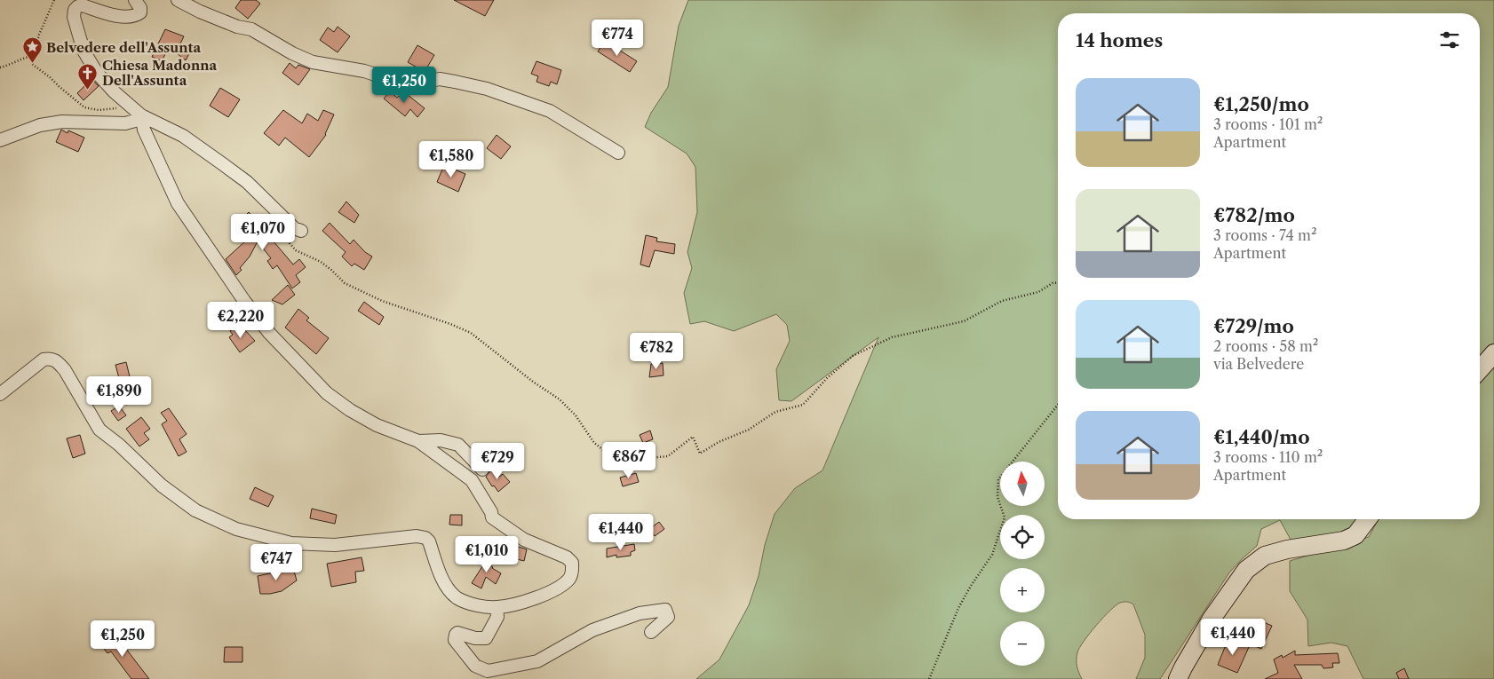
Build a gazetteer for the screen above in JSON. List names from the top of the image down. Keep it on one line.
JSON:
{"places":{"place":["Belvedere dell'Assunta"],"church":["Chiesa Madonna Dell'Assunta"]},"north":"top","page":{"heading":"14 homes","price":["€774","€1,250","€1,580","€1,070","€2,220","€782","€1,890","€867","€729","€1,440","€1,010","€747","€1,440","€1,250"],"list":[{"name":"€1,250/mo","note":"3 rooms · 101 m² · Apartment"},{"name":"€782/mo","note":"3 rooms · 74 m² · Apartment"},{"name":"€729/mo","note":"2 rooms · 58 m² · via Belvedere"},{"name":"€1,440/mo","note":"3 rooms · 110 m² · Apartment"}],"map_buttons":["+","−"]}}
